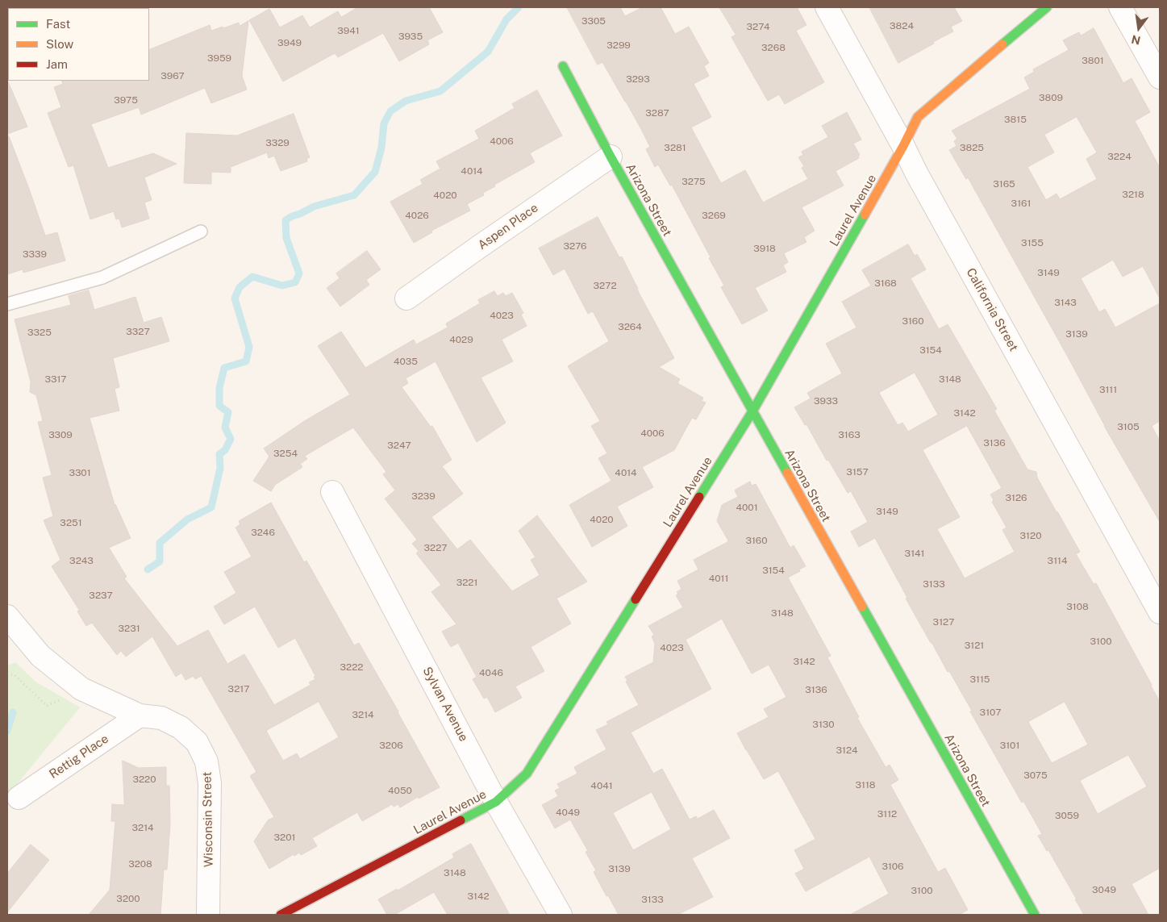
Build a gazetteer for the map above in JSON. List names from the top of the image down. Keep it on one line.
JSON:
{"streets":{"street":["Arizona Street","Laurel Avenue","Aspen Place","California Street","Sylvan Avenue","Rettig Place","Wisconsin Street"]},"crossings":[["Arizona Street","Laurel Avenue"],["Arizona Street","Aspen Place"],["Laurel Avenue","California Street"],["Laurel Avenue","Sylvan Avenue"],["Rettig Place","Wisconsin Street"]],"house_numbers":["3305","3824","3274","3941","3935","3949","3299","3268","3959","3801","3967","3293","3809","3975","3287","3815","4006","3329","3281","3825","3224","4014","3275","3165","3218","4020","3161","4026","3269","3155","3276","3918","3339","3149","3168","3272","3143","4023","3160","3264","3327","3325","3139","4029","3154","4035","3317","3148","3111","3933","3142","3105","4006","3309","3163","3136","3247","3254","3157","3301","4014","3239","3126","4001","3149","4020","3251","3246","3120","3160","3227","3141","3243","3114","3154","4011","3221","3133","3237","3108","3148","3127","3231","3100","3121","4023","3142","3222","4046","3115","3217","3136","3107","3214","3130","3206","3101","3124","3075","3220","3118","4041","4050","4049","3112","3059","3214","3201","3208","3106","3139","3148","3049","3100","3142","3200","3133"],"legend":["Fast","Slow","Jam"],"north":"bottom"}
